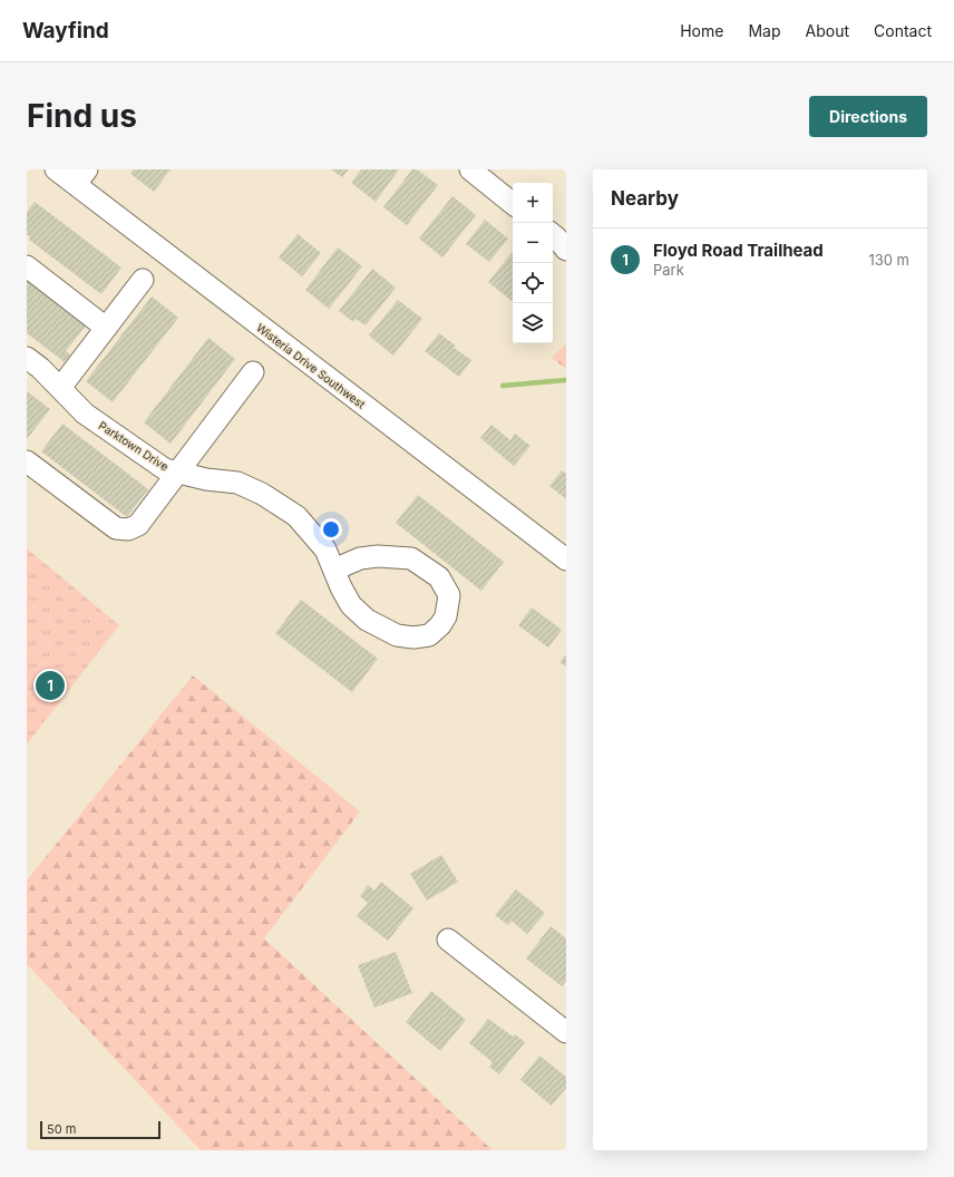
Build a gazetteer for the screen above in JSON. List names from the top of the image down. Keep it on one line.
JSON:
{"streets":{"street":["Wisteria Drive Southwest","Parktown Drive"]},"scale_bar":"50 m","page":{"header":"Wayfind","nav":["Home","Map","About","Contact"],"buttons":"Directions","title":"Find us","heading":"Nearby","map_buttons":["+","−"],"list":[{"mark":"1","name":"Floyd Road Trailhead","note":"Park","value":"130 m"}],"pins":"1","scale":"50 m"}}
